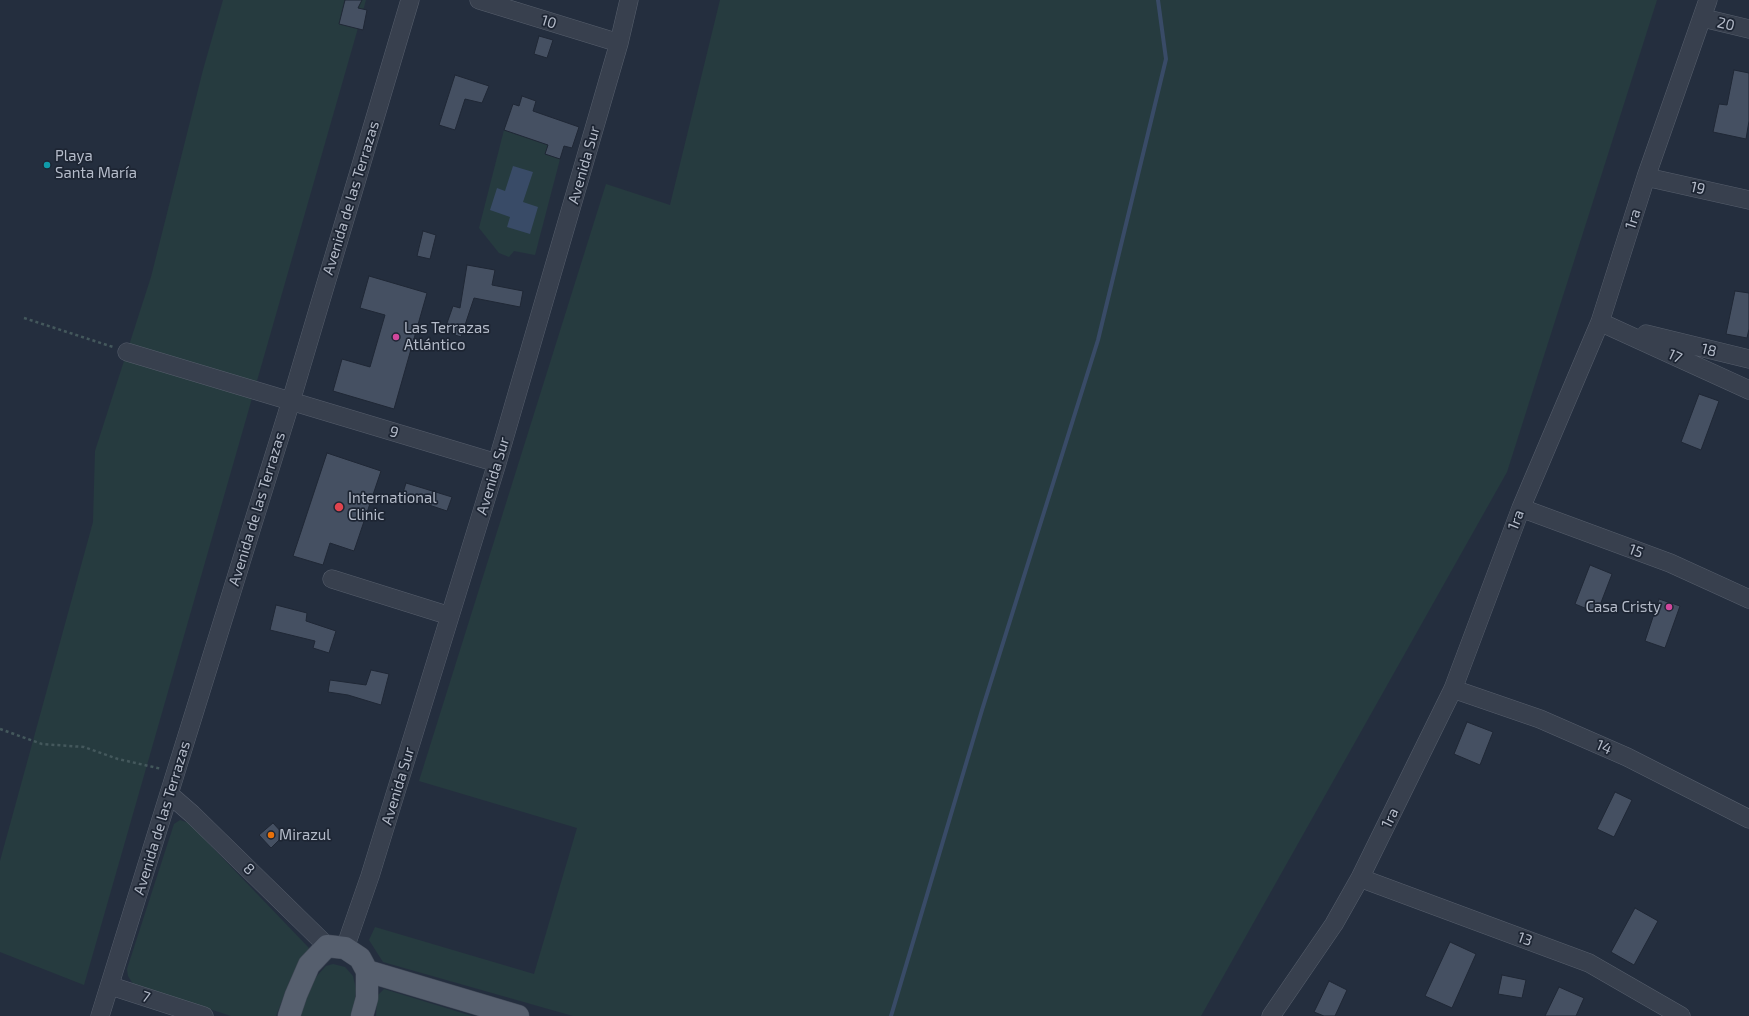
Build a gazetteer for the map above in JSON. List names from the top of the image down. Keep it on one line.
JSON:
{"streets":{"main road":["Avenida Sur"],"street":["10","20","19","Avenida de las Terrazas","1ra","18","17","9","15","14","8","13","7"]},"crossings":[["10","Avenida Sur"],["20","1ra"],["Avenida Sur","9"],["Avenida Sur","8"],["19","1ra"],["Avenida de las Terrazas","9"],["Avenida de las Terrazas","8"],["Avenida de las Terrazas","7"],["1ra","18"],["1ra","17"],["1ra","15"],["1ra","14"],["1ra","13"],["18","17"]],"places":["Playa Santa María","Las Terrazas Atlántico","International Clinic","Casa Cristy","Mirazul"]}
